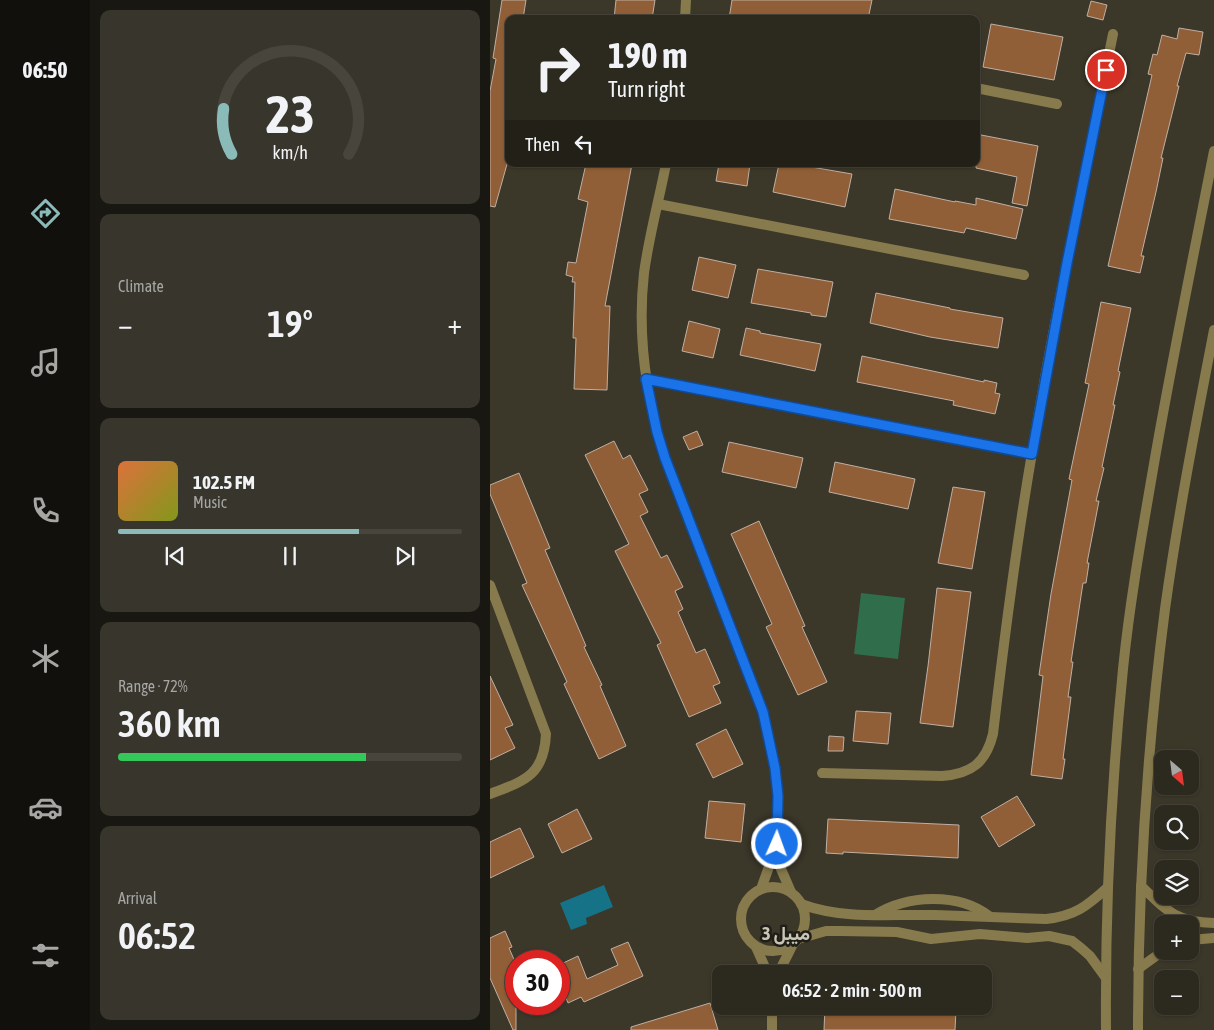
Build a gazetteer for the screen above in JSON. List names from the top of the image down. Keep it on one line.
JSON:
{"districts":["ميبل 3"],"north":"bottom right","page":{"tabs":"06:50","turn":["190 m","Turn right"],"then":"Then","tile":["Climate",["Range · 72%","360 km"],["Arrival","06:52"]],"heat":["−","19°","+"],"song":["102.5 FM","Music"],"map_buttons":["+","−"],"limit":"30","trip":"06:52 · 2 min · 500 m","gauge":["23","km/h"]}}
